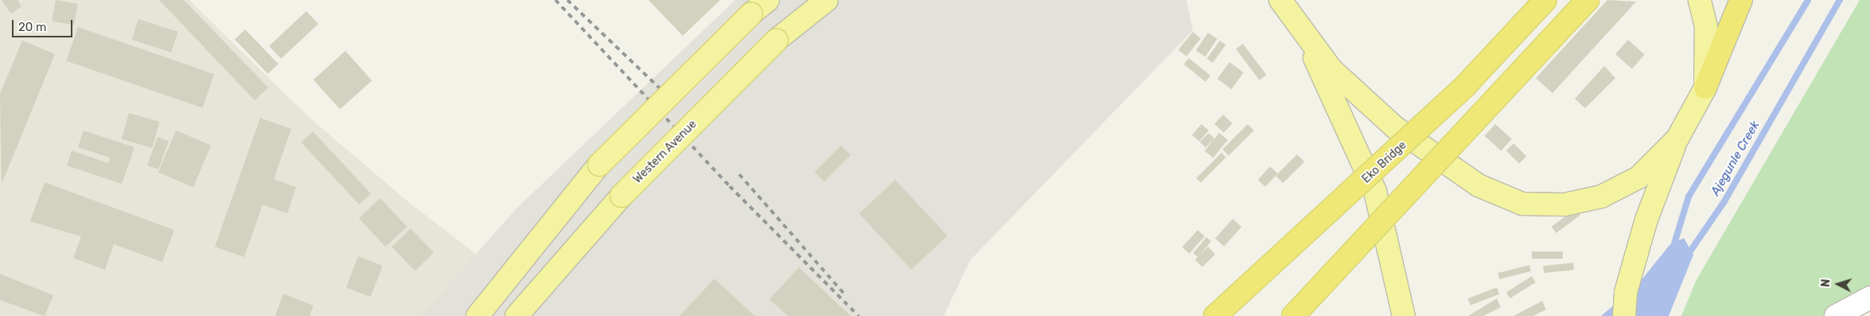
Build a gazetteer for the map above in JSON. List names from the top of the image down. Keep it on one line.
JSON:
{"streets":{"highway":["Eko Bridge"],"main road":["Western Avenue"]},"water":["Ajegunle Creek"],"scale_bar":"20 m","north":"left"}
